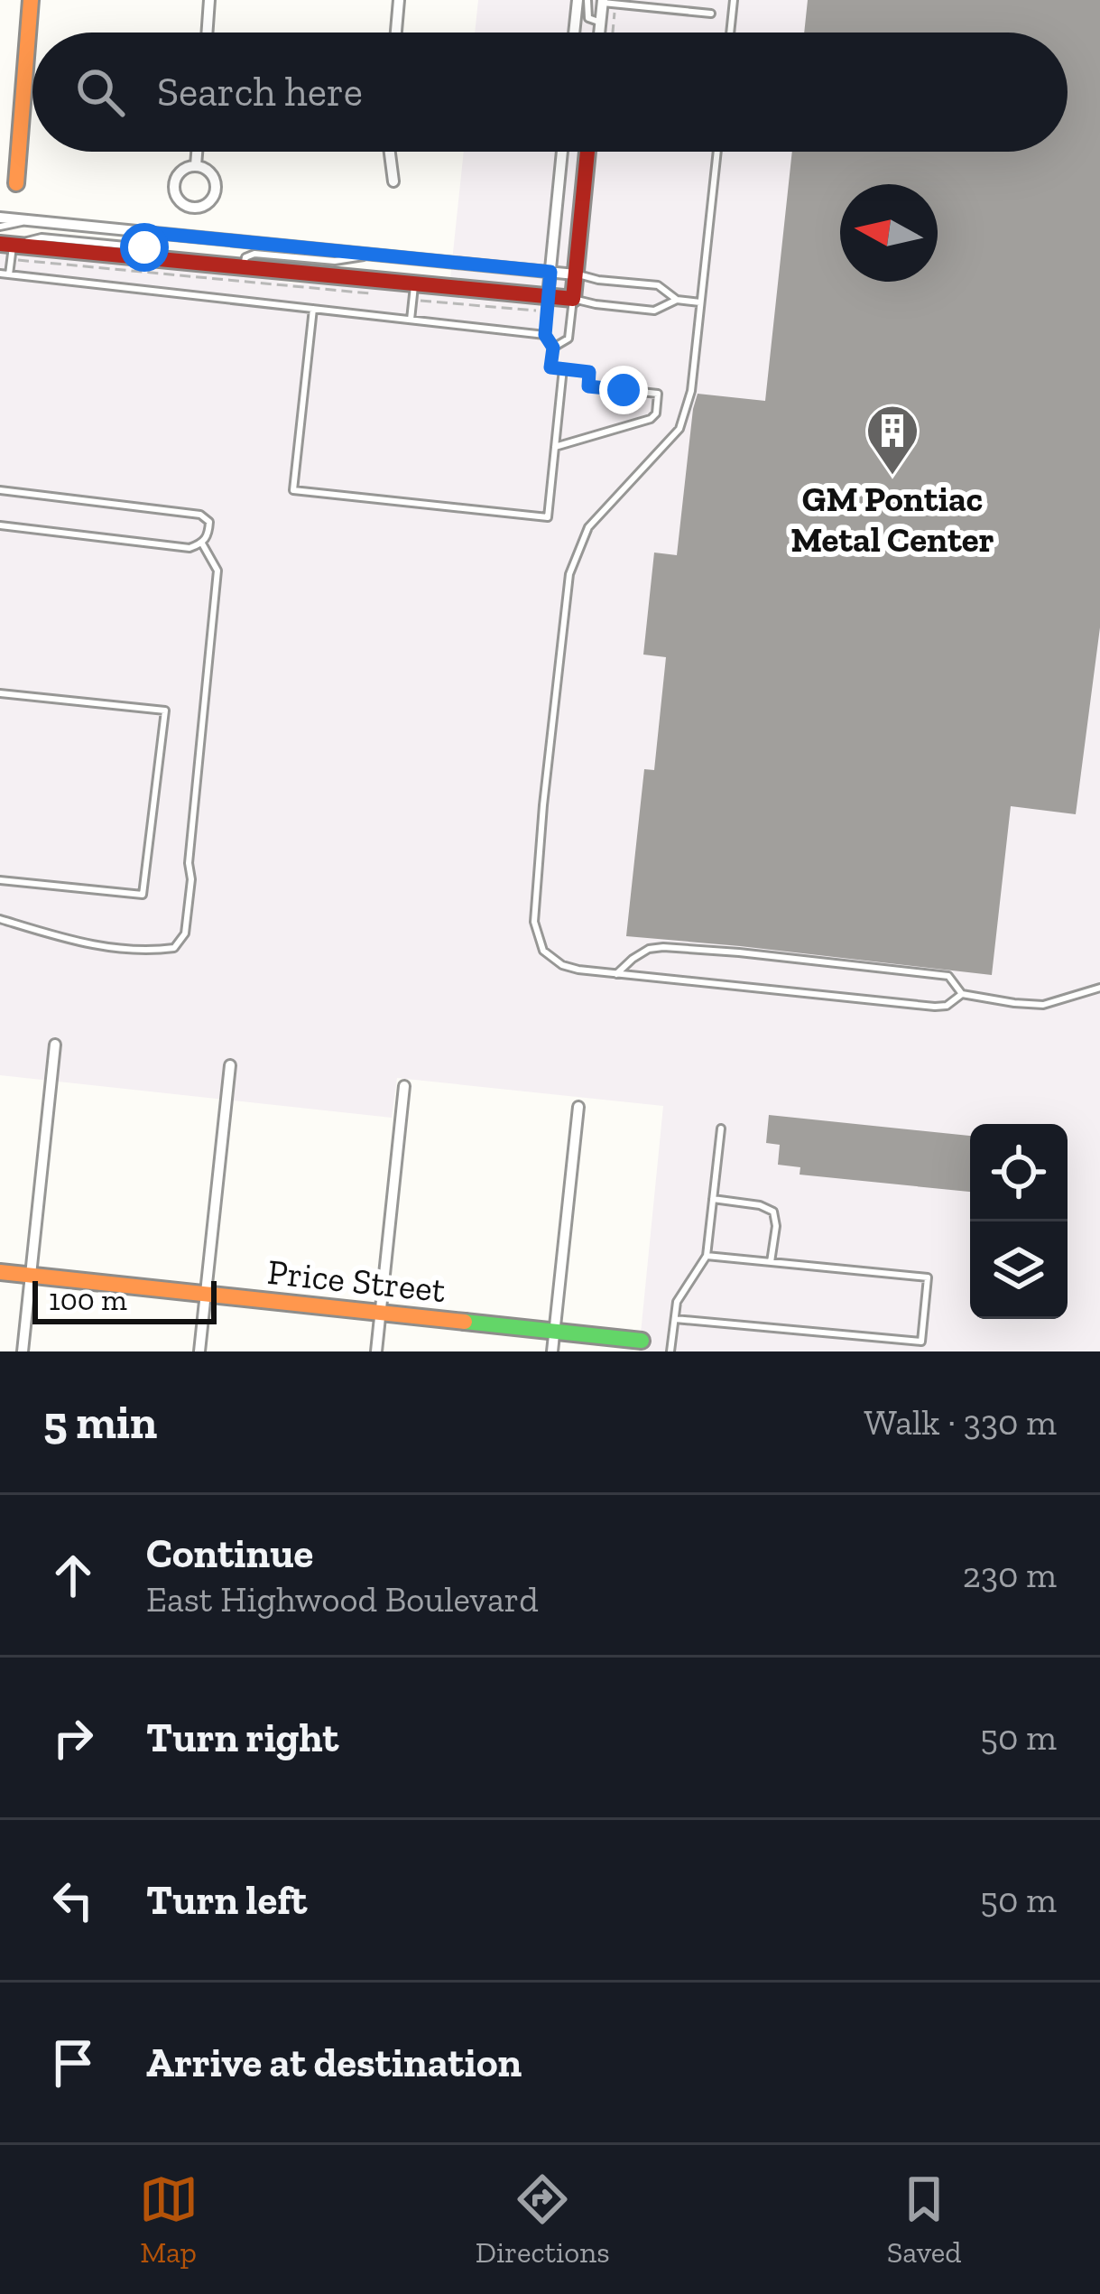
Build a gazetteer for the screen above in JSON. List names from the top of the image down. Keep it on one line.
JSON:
{"streets":{"street":["Price Street"]},"places":{"building":["GM Pontiac Metal Center"]},"scale_bar":"100 m","north":"left","page":{"search":"Search here","scale":"100 m","heading":["5 min","Walk · 330 m"],"list":[["Continue","East Highwood Boulevard","230 m"],["Turn right","50 m"],["Turn left","50 m"],"Arrive at destination"],"nav":["Map","Directions","Saved"]}}
